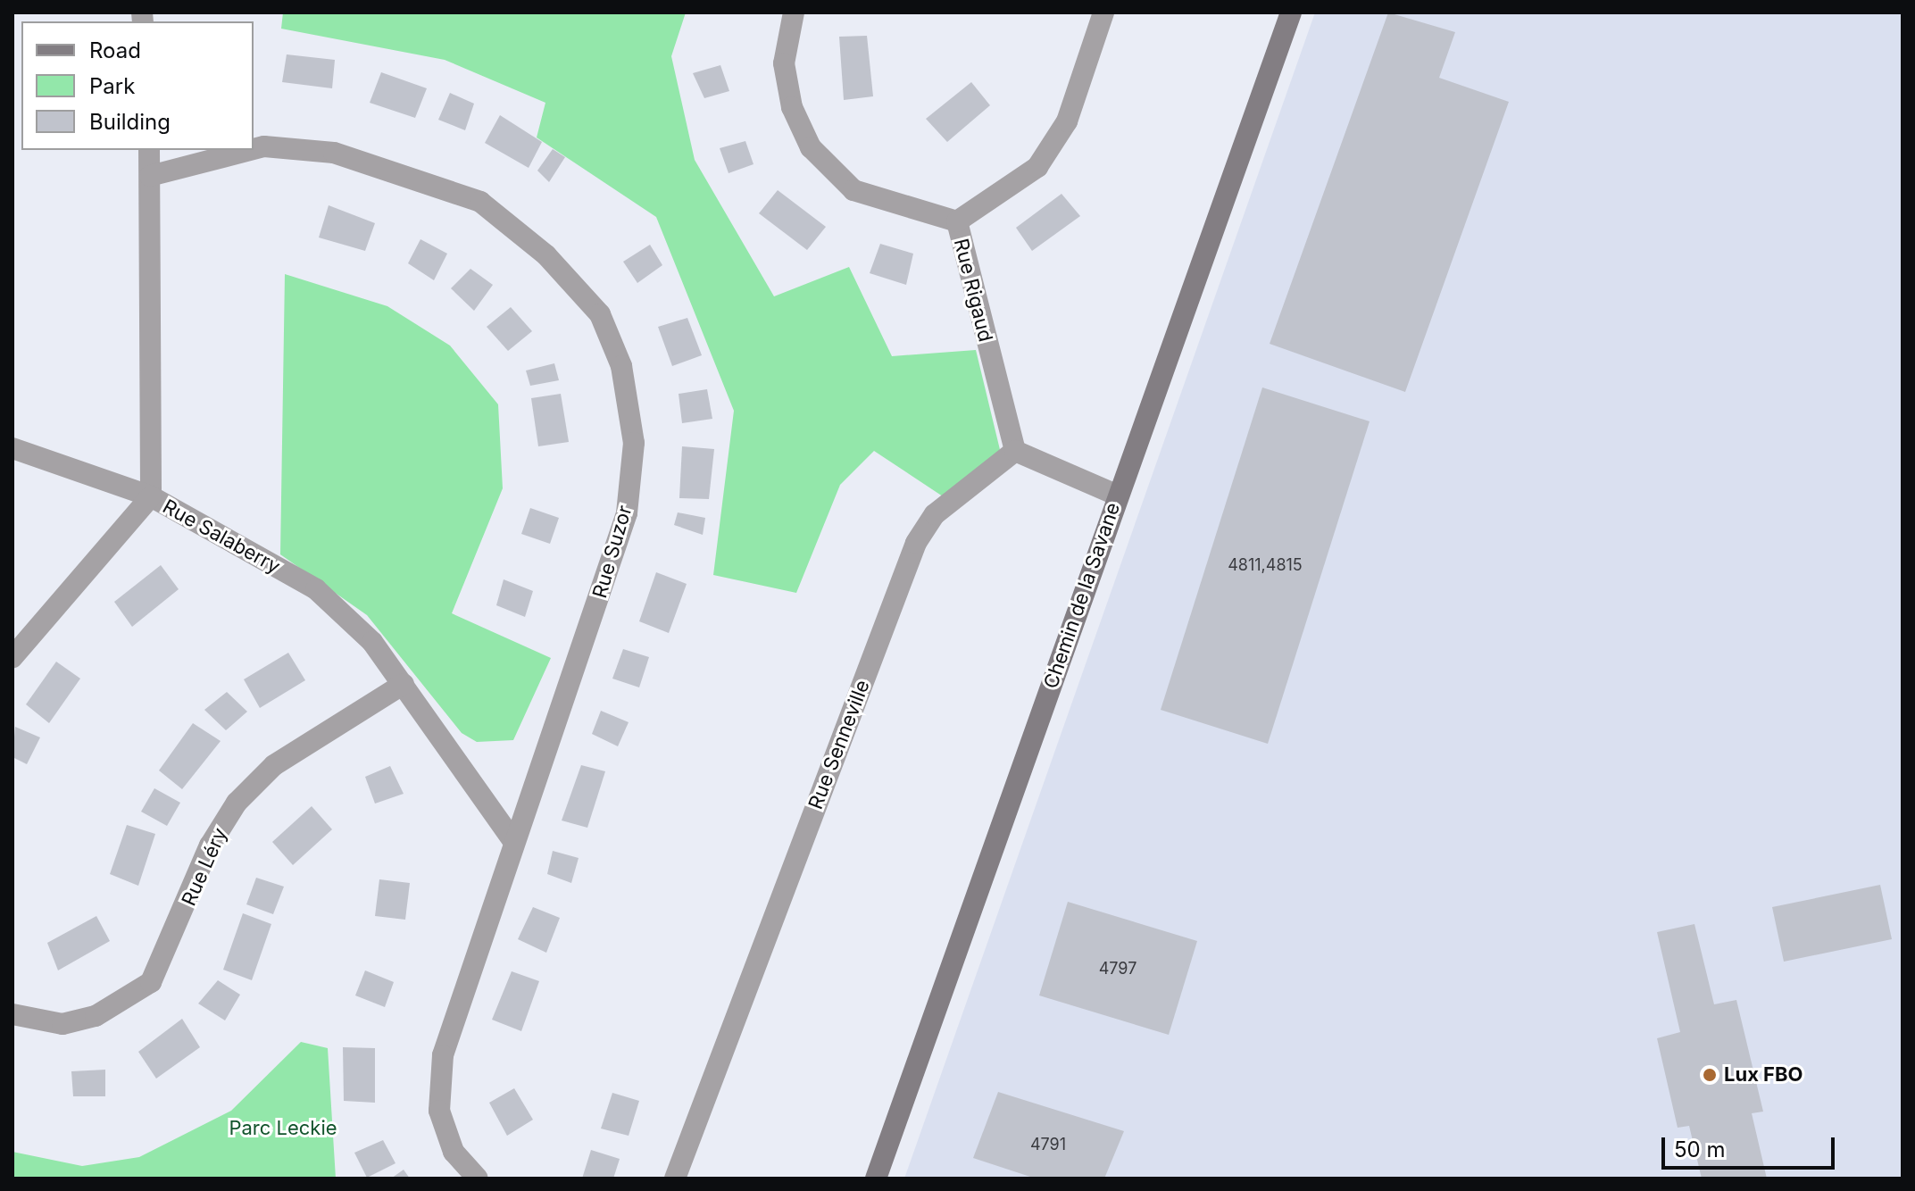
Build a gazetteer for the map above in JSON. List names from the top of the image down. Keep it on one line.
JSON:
{"streets":{"street":["Rue Rigaud","Rue Salaberry","Rue Suzor","Chemin de la Savane","Rue Senneville","Rue Léry"]},"crossings":[["Rue Rigaud","Rue Senneville"],["Rue Salaberry","Rue Suzor"],["Rue Salaberry","Rue Léry"]],"parks":["Parc Leckie"],"places":["Lux FBO"],"house_numbers":["4811,4815","4797","4791"],"legend":["Road","Park","Building"],"scale_bar":"50 m"}
